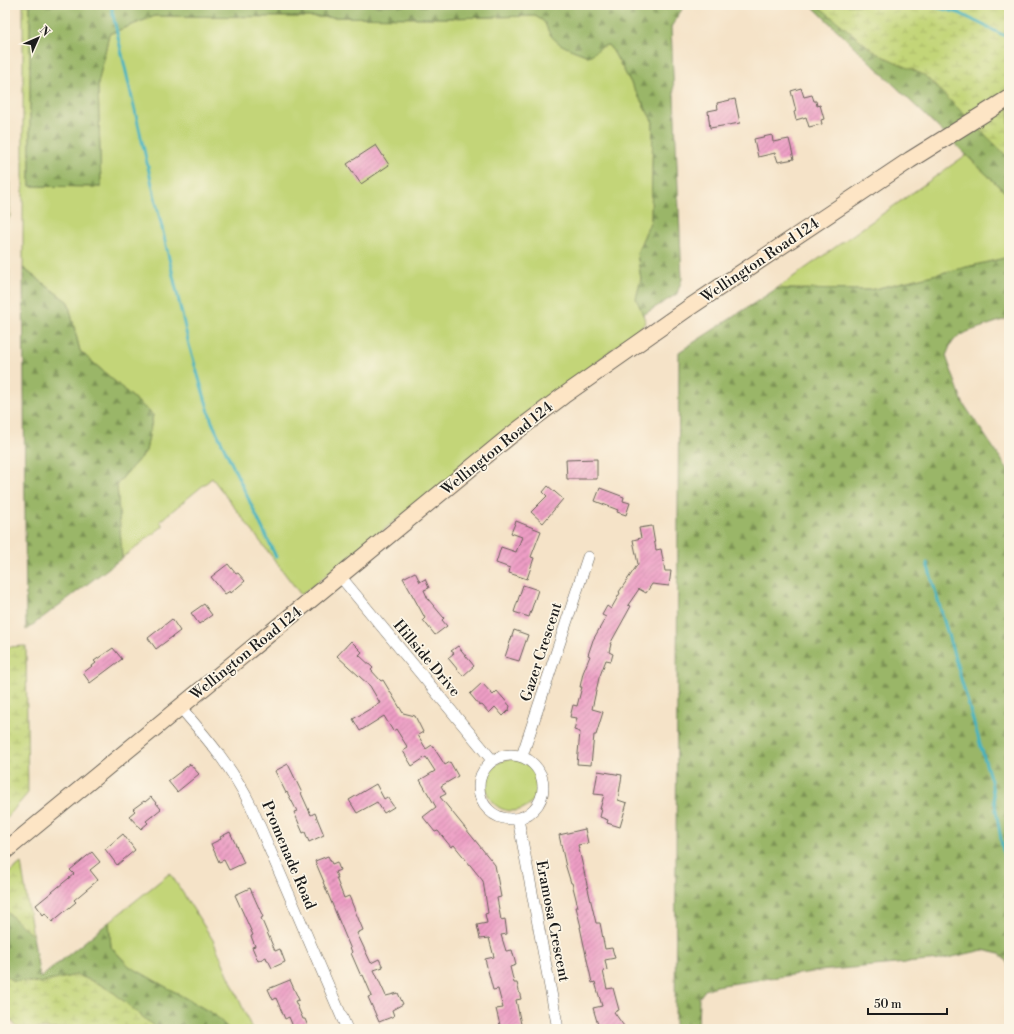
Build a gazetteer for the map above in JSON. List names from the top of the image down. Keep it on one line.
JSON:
{"streets":{"main road":["Wellington Road 124"],"street":["Gazer Crescent","Hillside Drive","Promenade Road","Eramosa Crescent"]},"crossings":[["Wellington Road 124","Hillside Drive"],["Wellington Road 124","Promenade Road"],["Gazer Crescent","Hillside Drive"],["Gazer Crescent","Eramosa Crescent"],["Hillside Drive","Eramosa Crescent"]],"scale_bar":"50 m","north":"top right"}
